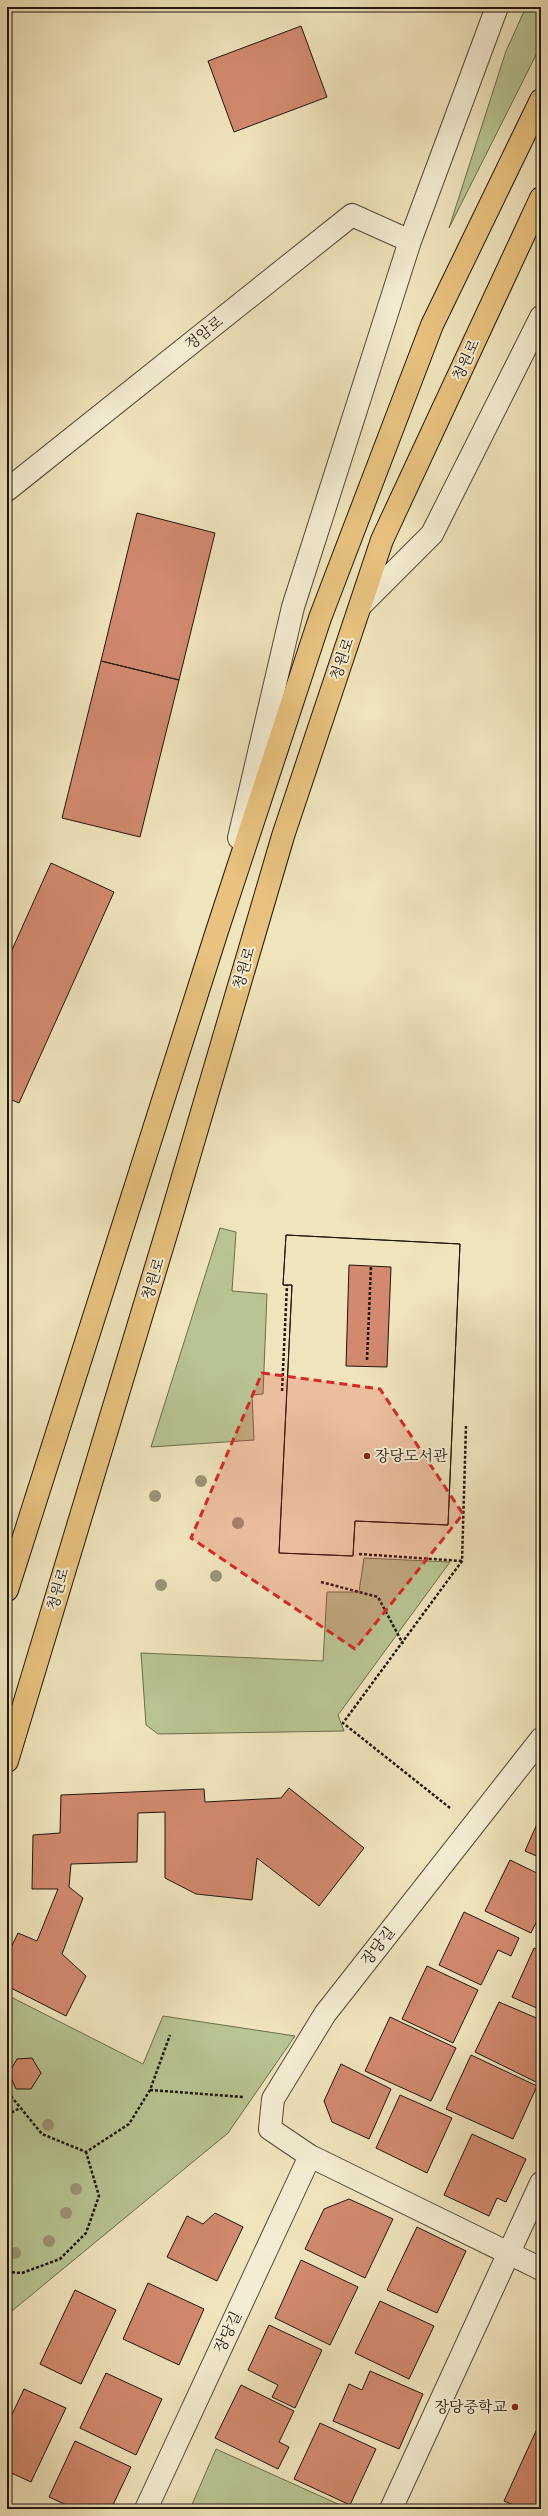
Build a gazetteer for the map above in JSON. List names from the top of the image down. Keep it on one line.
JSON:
{"streets":{"main road":["청원로"],"street":["정암로","장당길"]},"places":["장당도서관","장당중학교"]}
